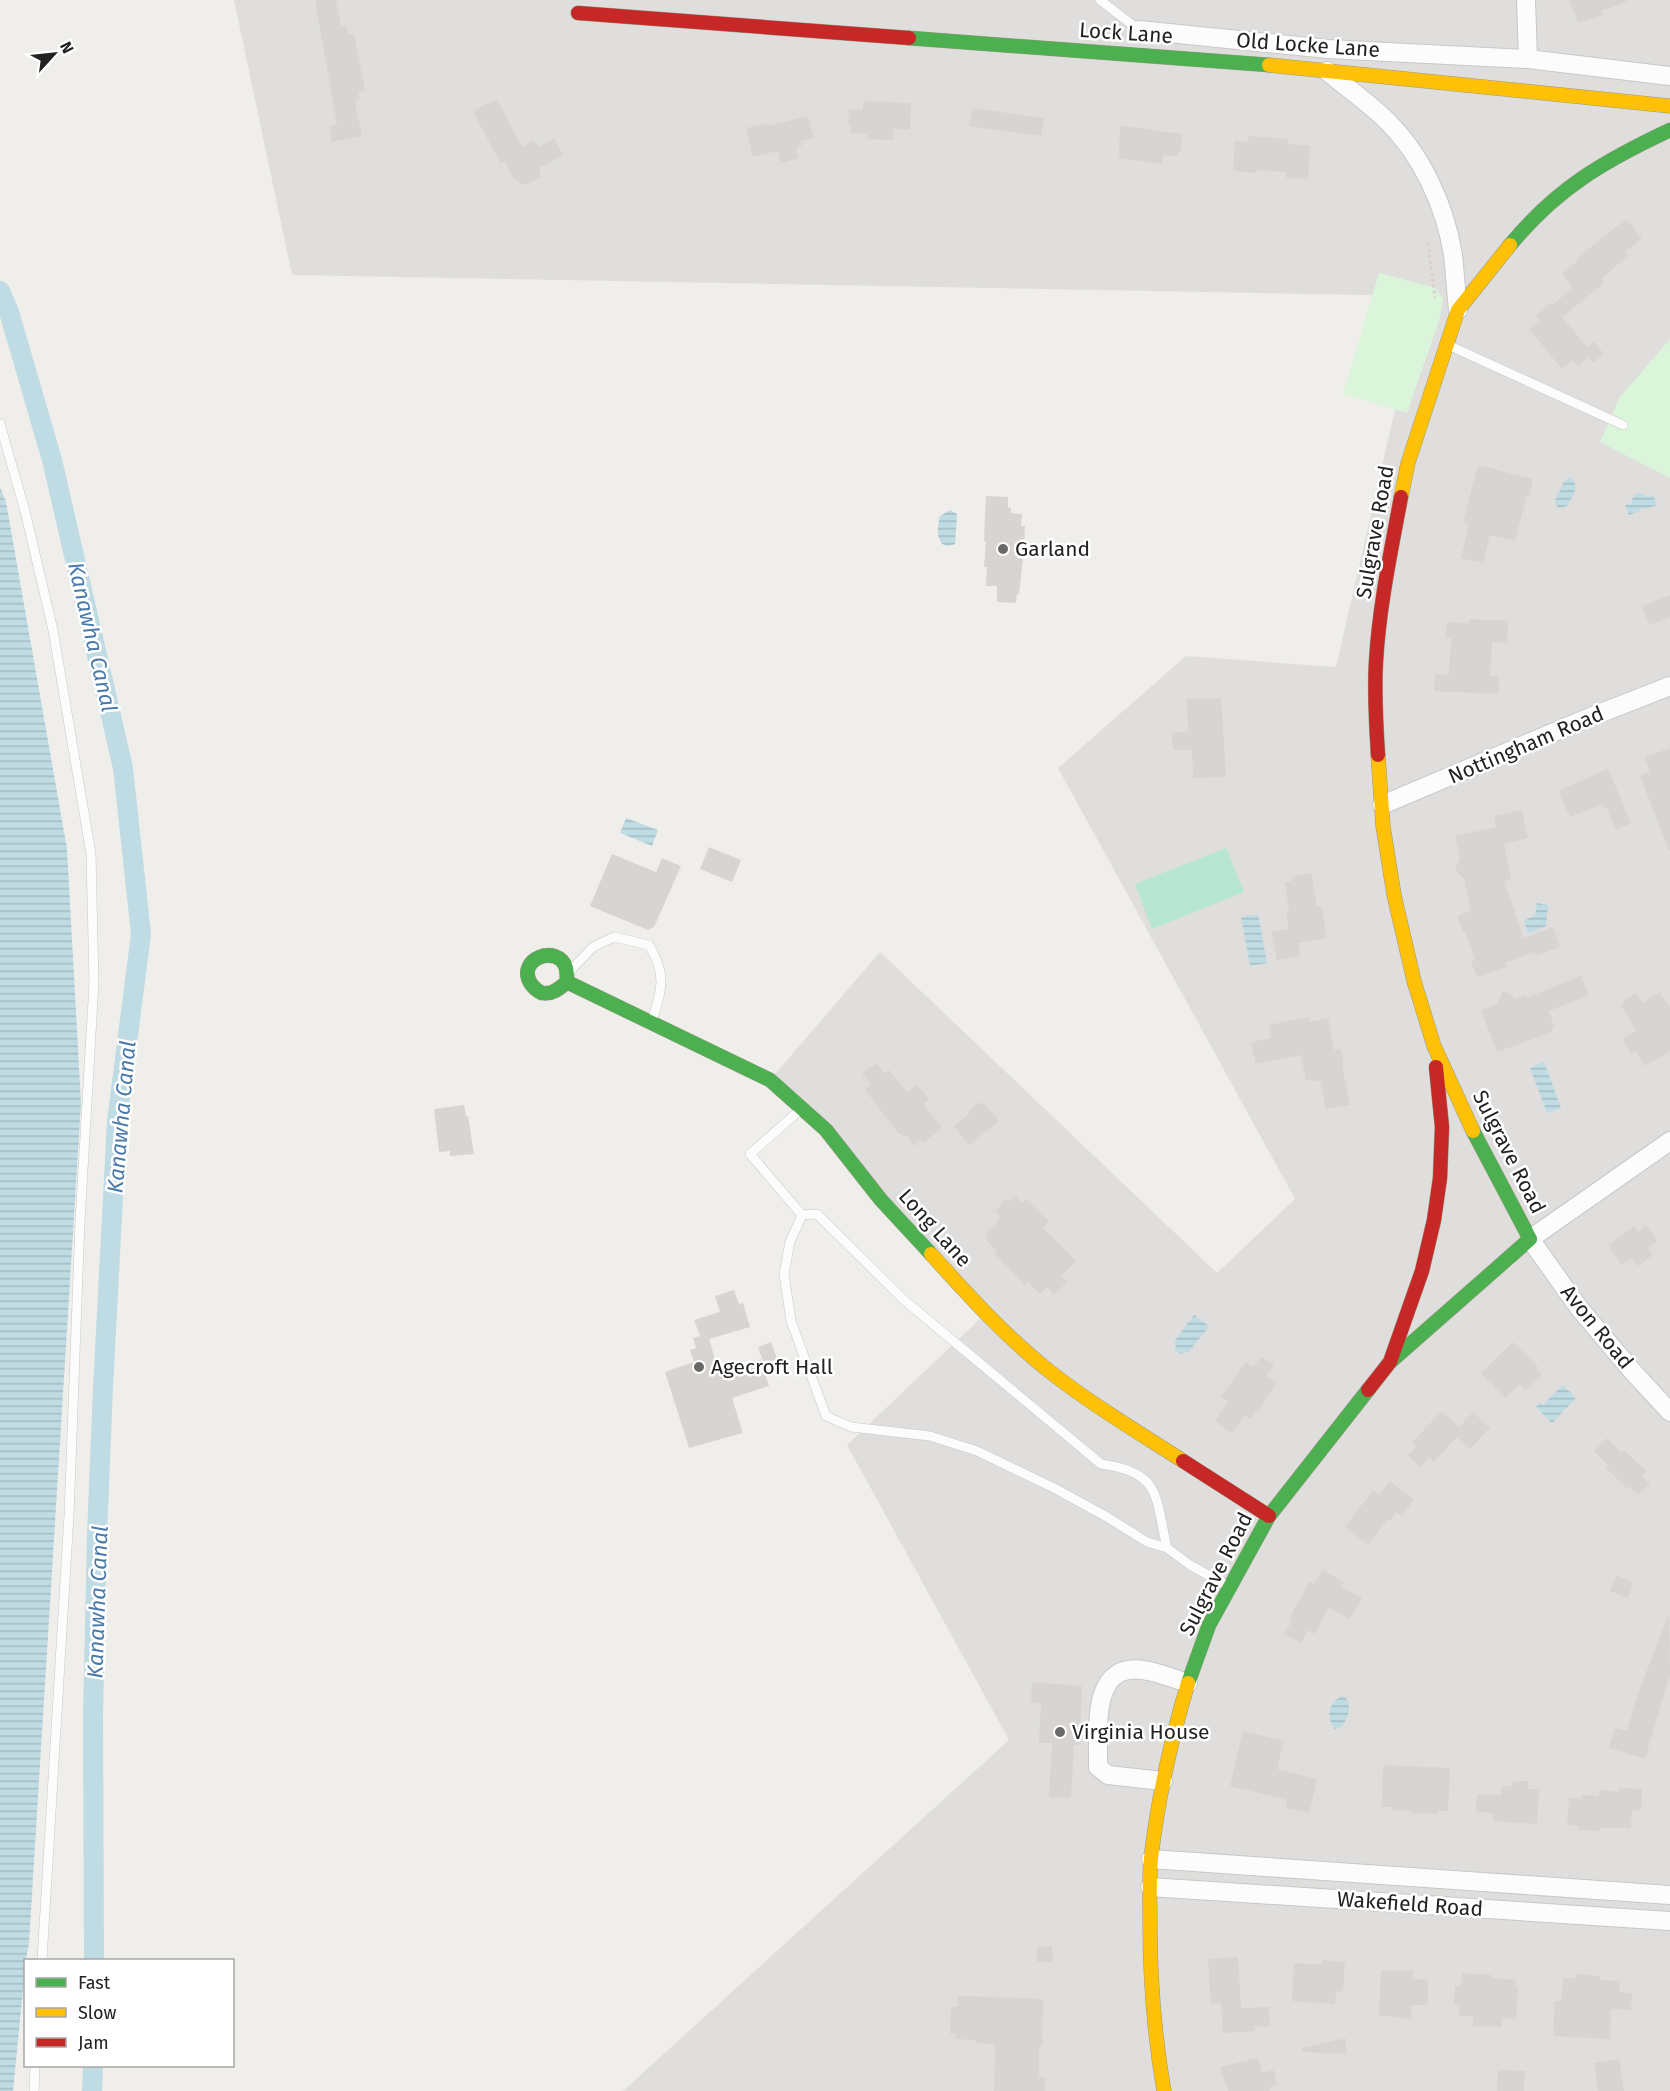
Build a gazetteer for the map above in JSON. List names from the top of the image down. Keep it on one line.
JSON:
{"streets":{"street":["Lock Lane","Old Locke Lane","Sulgrave Road","Nottingham Road","Long Lane","Avon Road","Wakefield Road"]},"crossings":[["Sulgrave Road","Nottingham Road"],["Sulgrave Road","Long Lane"],["Sulgrave Road","Avon Road"],["Sulgrave Road","Wakefield Road"]],"water":["Kanawha Canal"],"places":["Garland","Agecroft Hall","Virginia House"],"legend":["Fast","Slow","Jam"],"north":"top right"}
